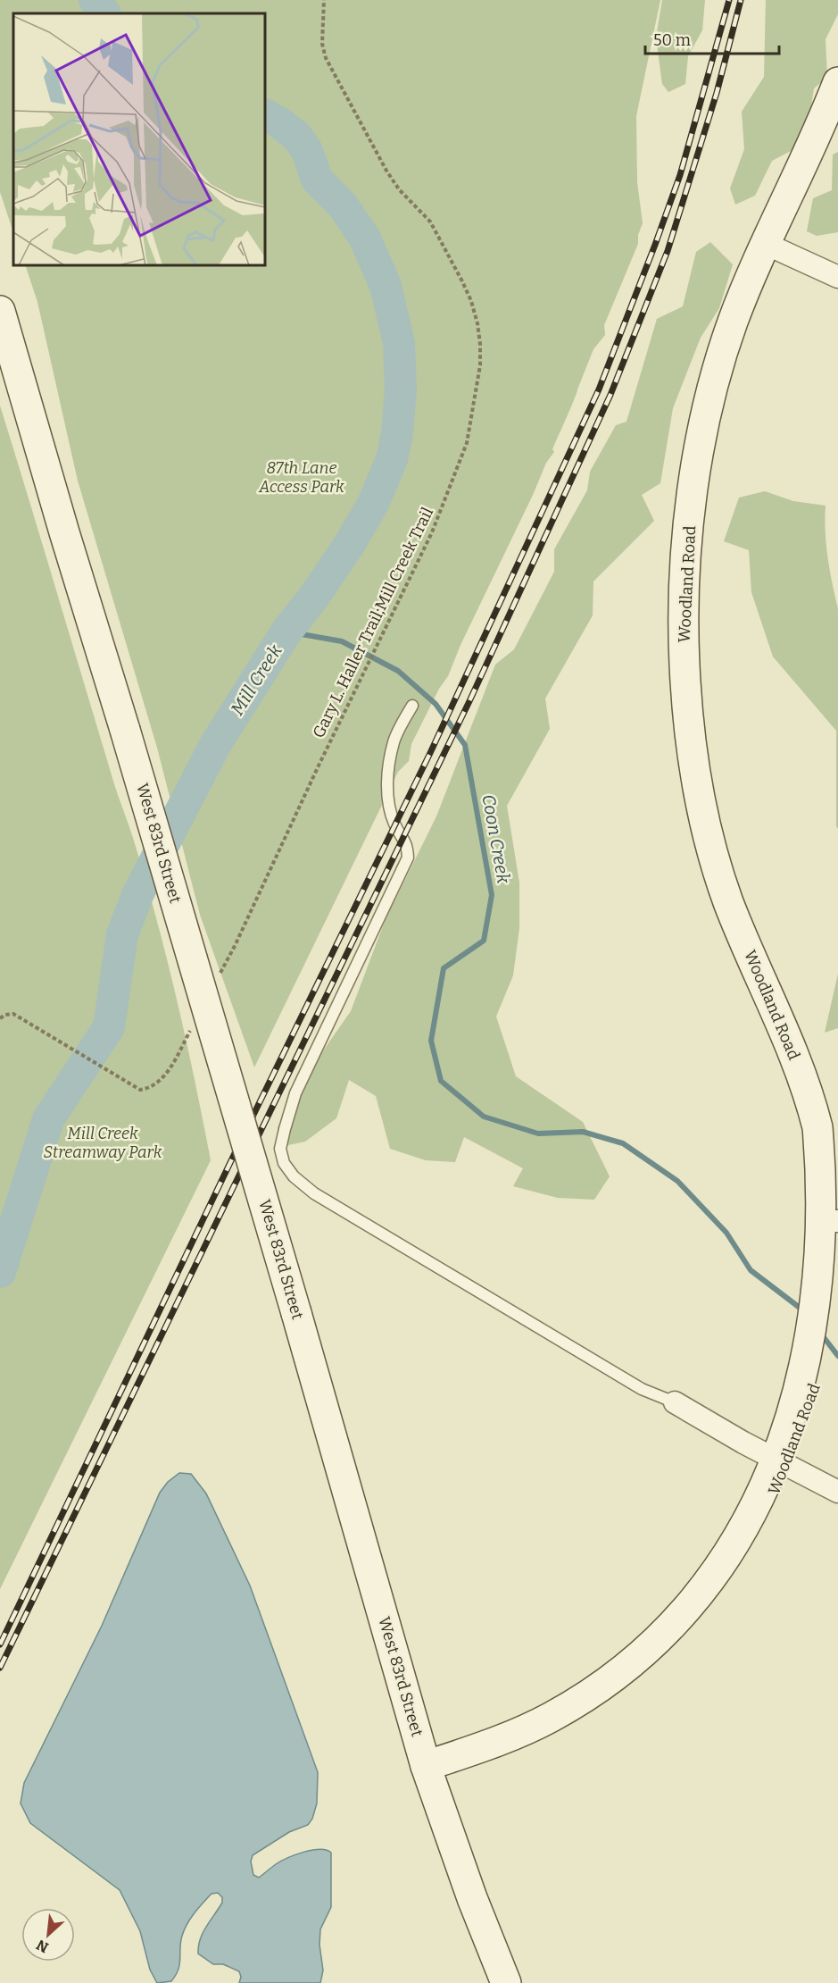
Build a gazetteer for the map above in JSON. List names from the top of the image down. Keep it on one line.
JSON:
{"streets":{"main road":["Woodland Road","West 83rd Street"],"path":["Gary L. Haller Trail;Mill Creek Trail"]},"crossings":[["Woodland Road","West 83rd Street"]],"water":["Mill Creek","Coon Creek"],"parks":["87th Lane Access Park","Mill Creek Streamway Park"],"scale_bar":"50 m","north":"bottom left"}
